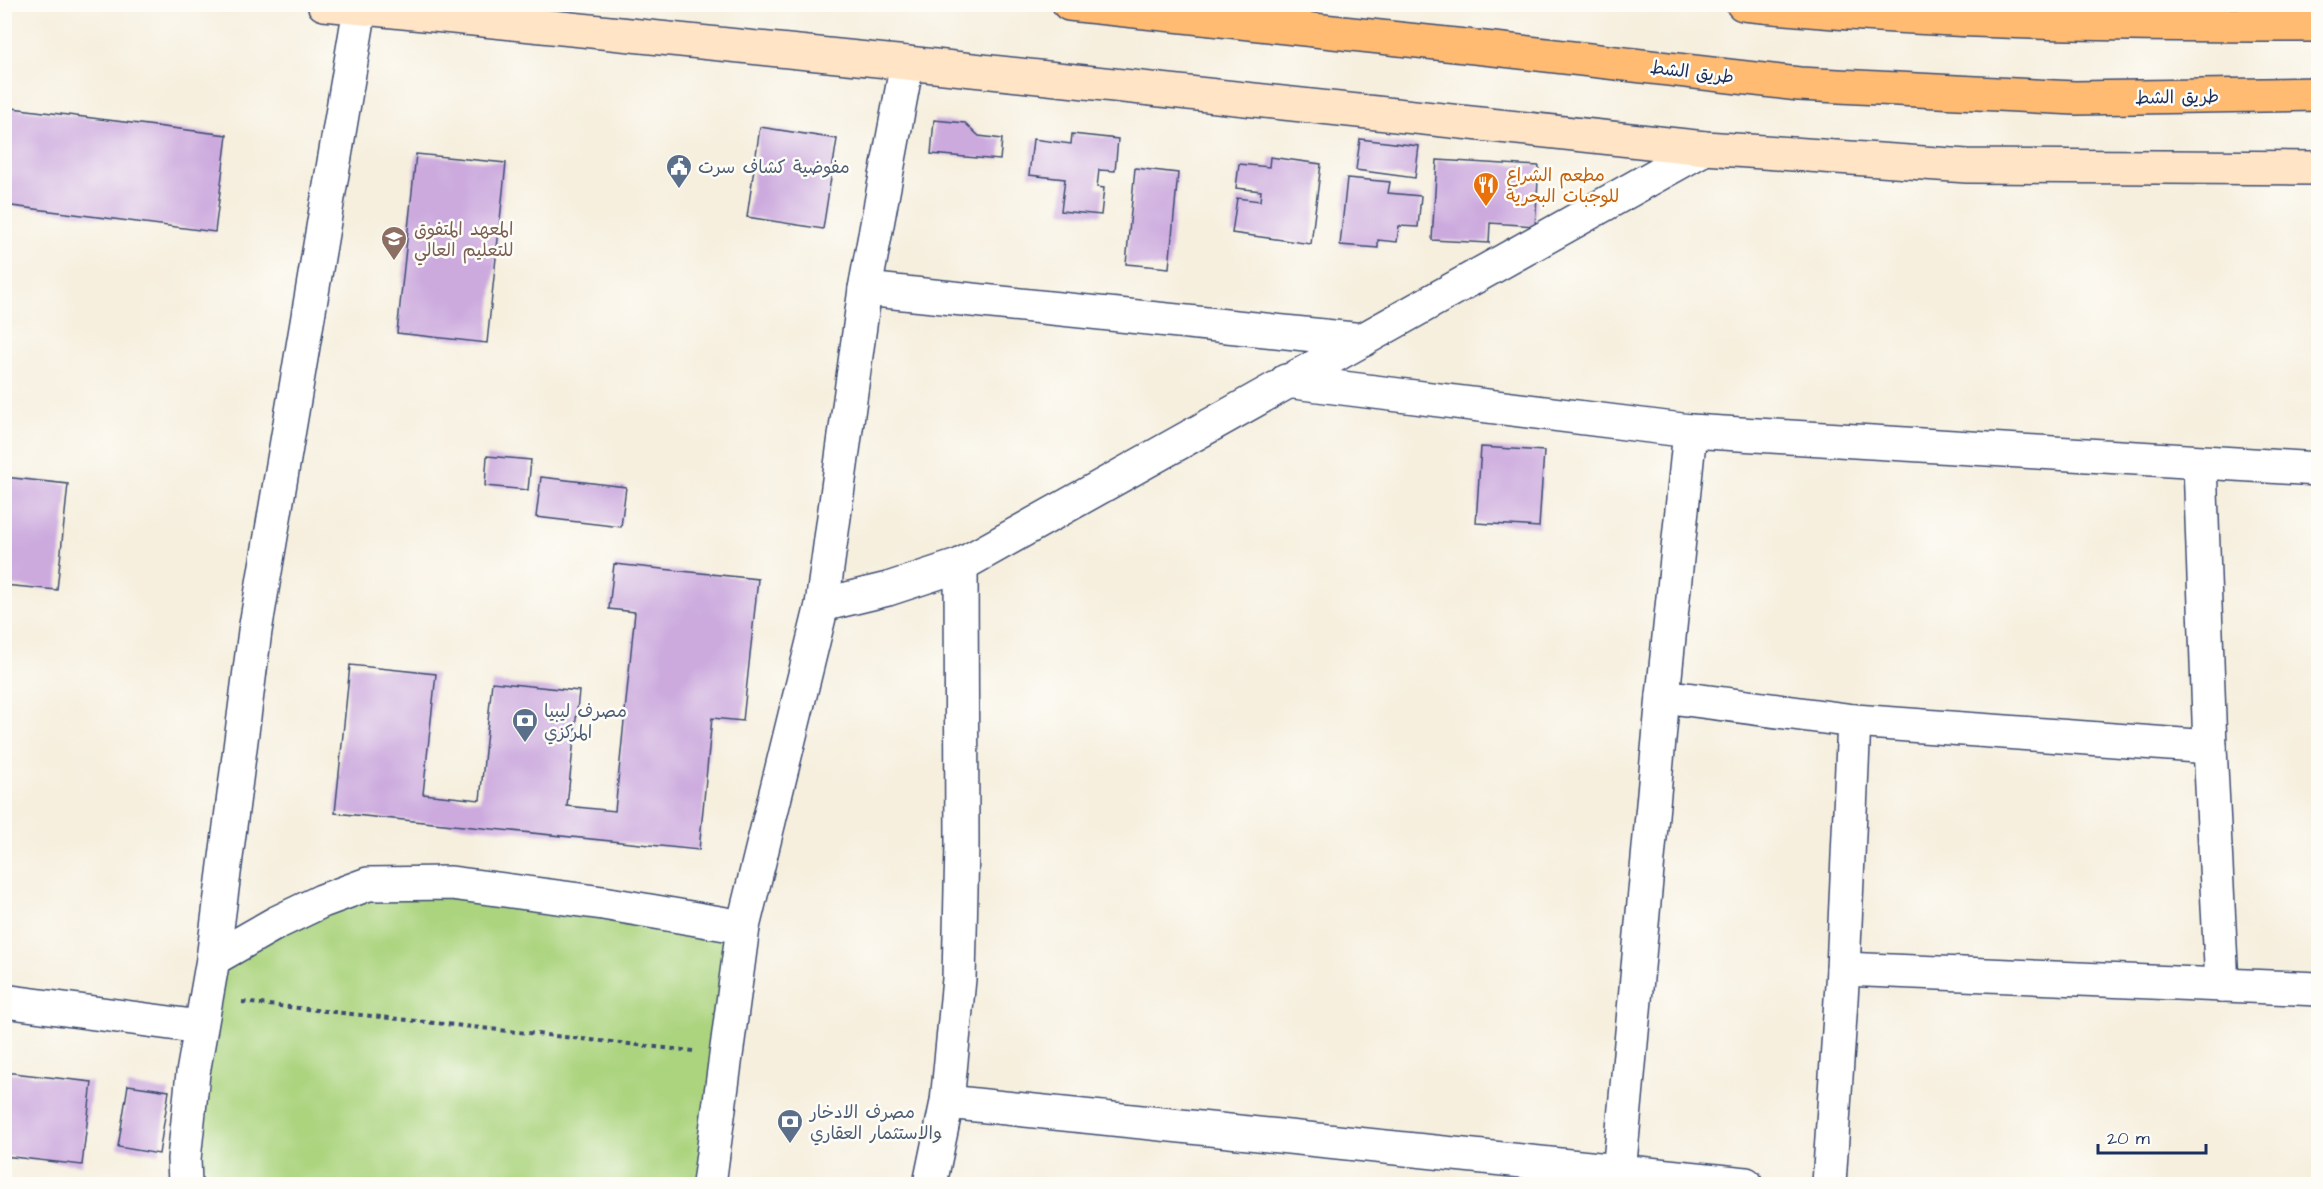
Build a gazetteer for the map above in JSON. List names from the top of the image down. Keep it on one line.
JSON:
{"streets":{"main road":["طريق الشط"]},"places":{"public building":["مفوضية كشاف سرت"],"restaurant":["مطعم الشراع للوجبات البحرية"],"school or university":["المعهد المتفوق للتعليم العالي"],"bank":["مصرف ليبيا المركزي","مصرف الادخار والاستثمار العقاري"]},"scale_bar":"20 m"}
